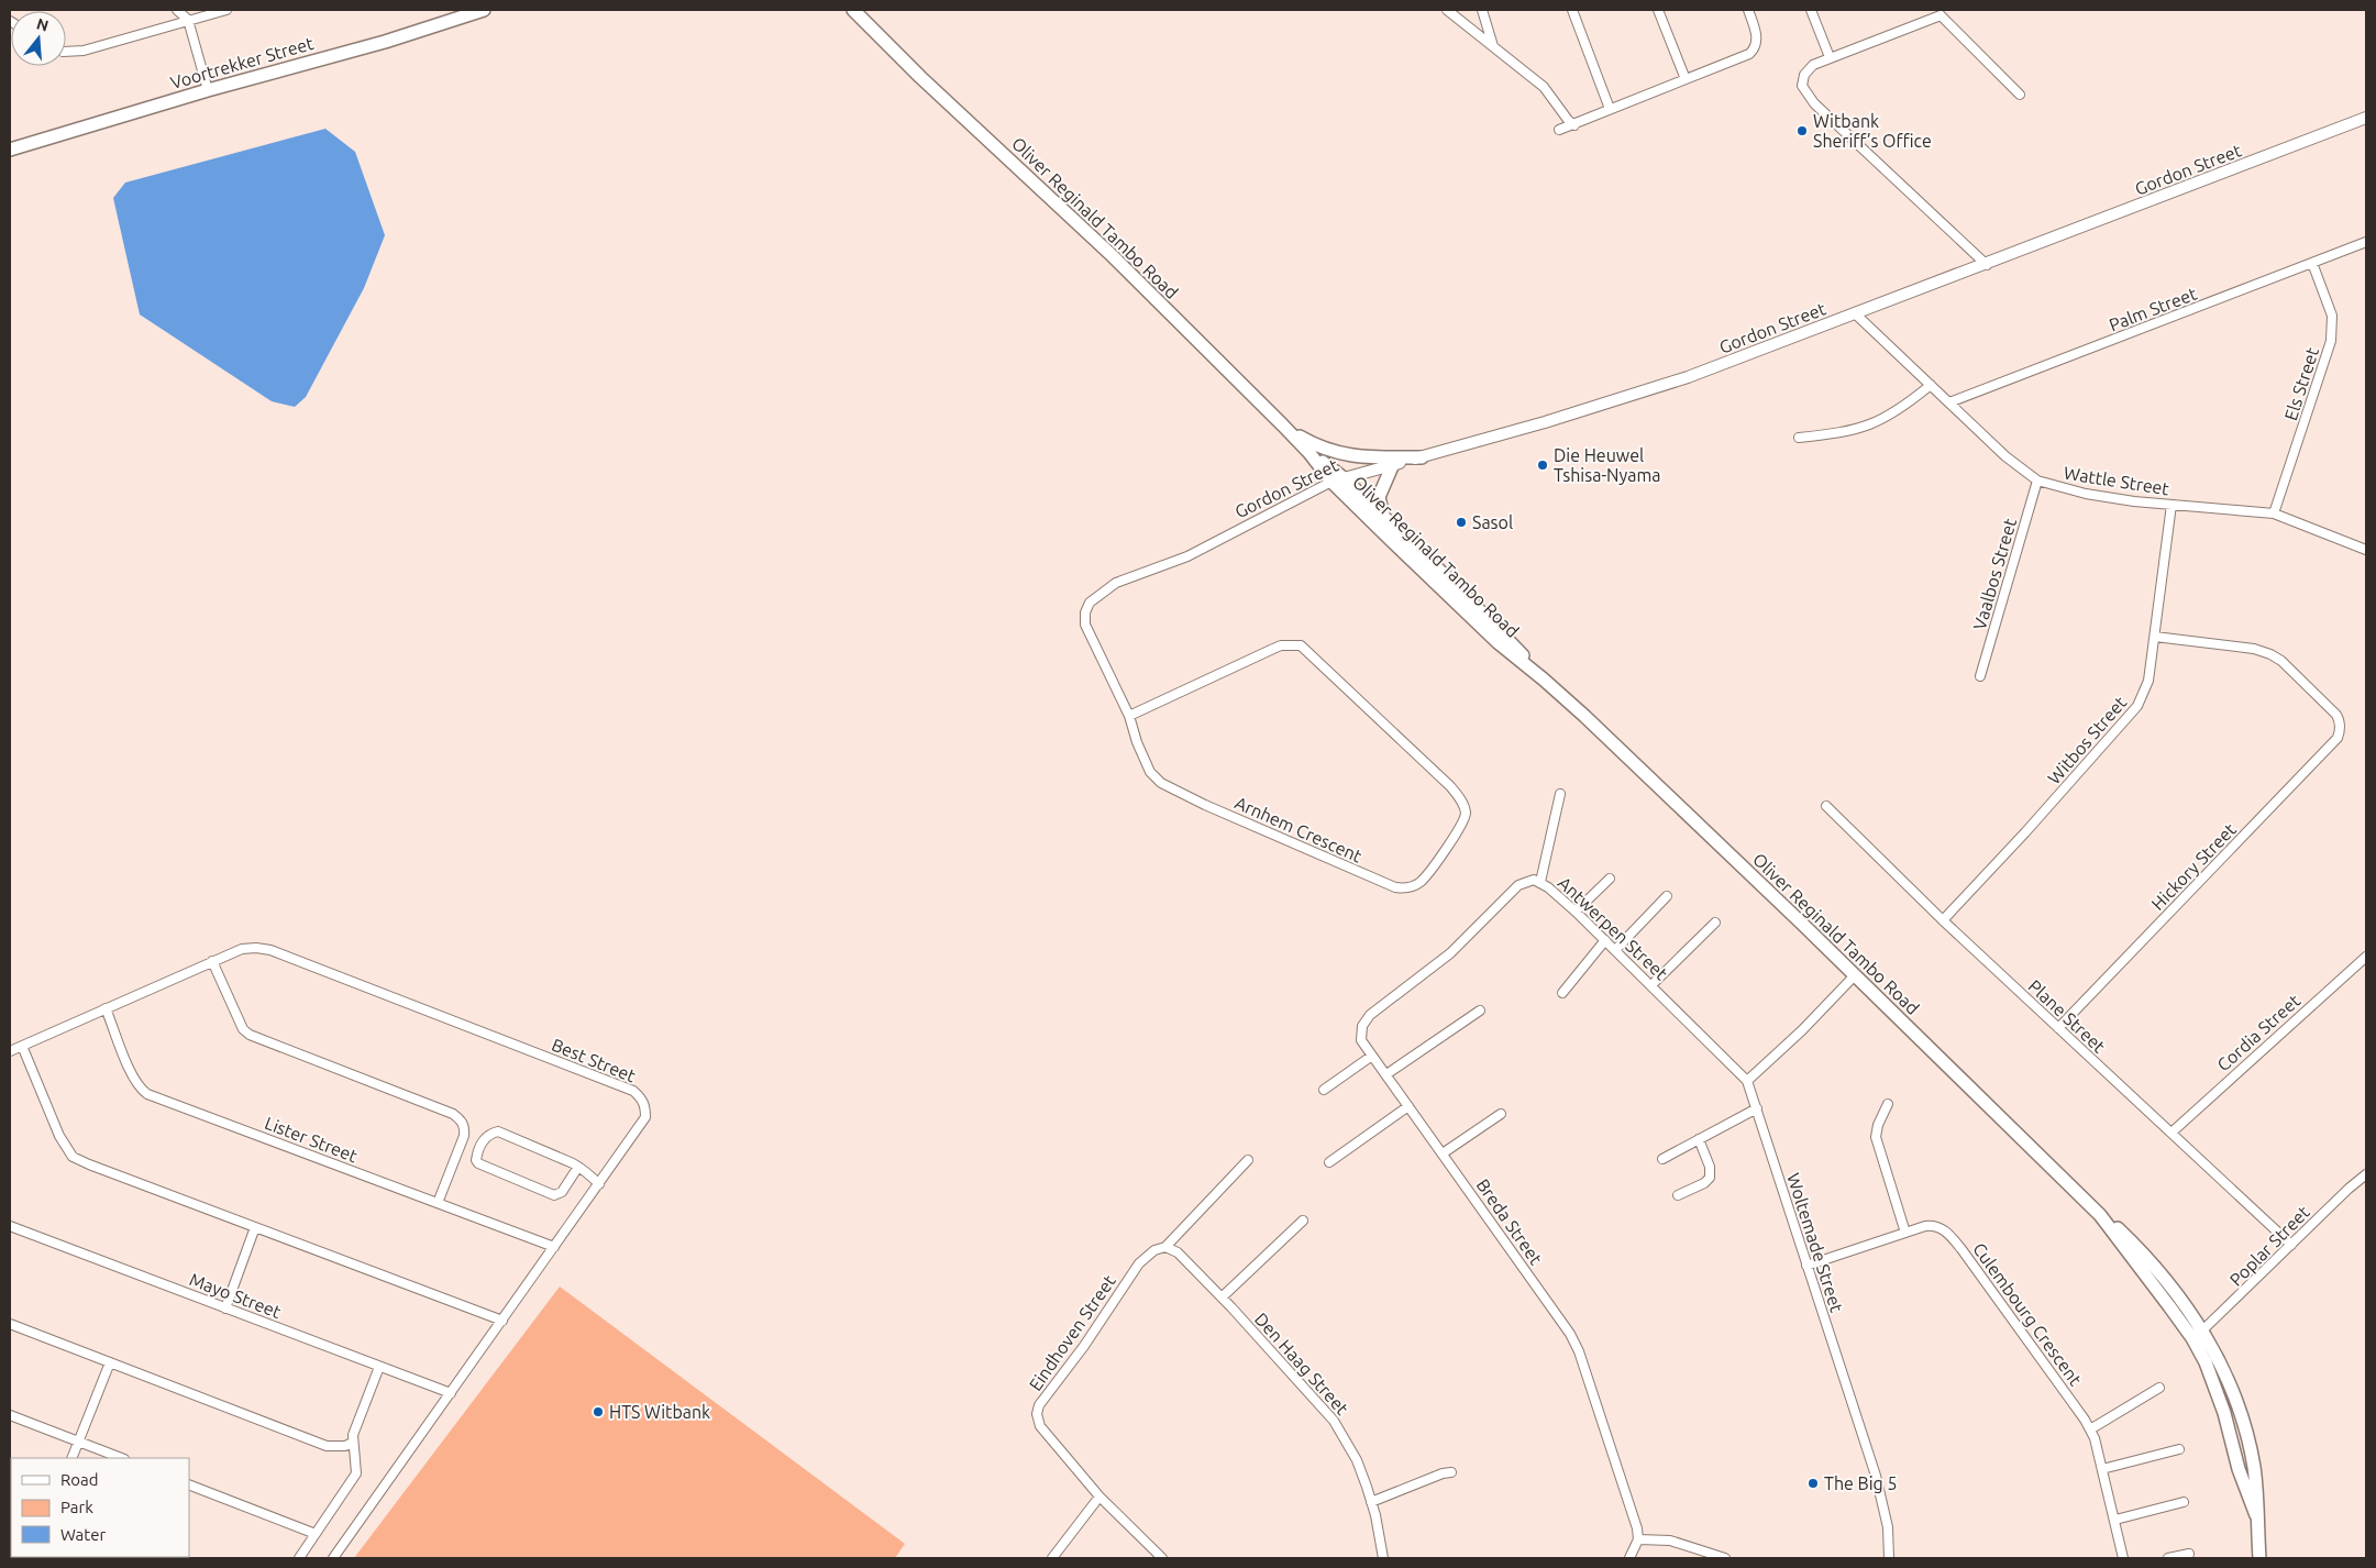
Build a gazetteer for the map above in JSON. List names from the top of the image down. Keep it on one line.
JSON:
{"streets":{"main road":["Voortrekker Street","Oliver Reginald Tambo Road"],"street":["Gordon Street","Palm Street","Els Street","Wattle Street","Vaalbos Street","Witbos Street","Arnhem Crescent","Hickory Street","Antwerpen Street","Plane Street","Cordia Street","Best Street","Lister Street","Breda Street","Woltemade Street","Poplar Street","Mayo Street","Culembourg Crescent","Eindhoven Street","Den Haag Street"]},"crossings":[["Gordon Street","Oliver Reginald Tambo Road"],["Gordon Street","Wattle Street"],["Gordon Street","Arnhem Crescent"],["Oliver Reginald Tambo Road","Poplar Street"],["Palm Street","Els Street"],["Palm Street","Wattle Street"],["Els Street","Wattle Street"],["Wattle Street","Vaalbos Street"],["Wattle Street","Witbos Street"],["Witbos Street","Hickory Street"],["Witbos Street","Plane Street"],["Hickory Street","Plane Street"],["Antwerpen Street","Breda Street"],["Antwerpen Street","Woltemade Street"],["Plane Street","Cordia Street"],["Plane Street","Poplar Street"],["Best Street","Lister Street"],["Best Street","Mayo Street"],["Woltemade Street","Culembourg Crescent"],["Eindhoven Street","Den Haag Street"]],"places":["Witbank Sheriff’s Office","Die Heuwel Tshisa-Nyama","Sasol","HTS Witbank","The Big 5"],"legend":["Road","Park","Water"],"north":"top"}
